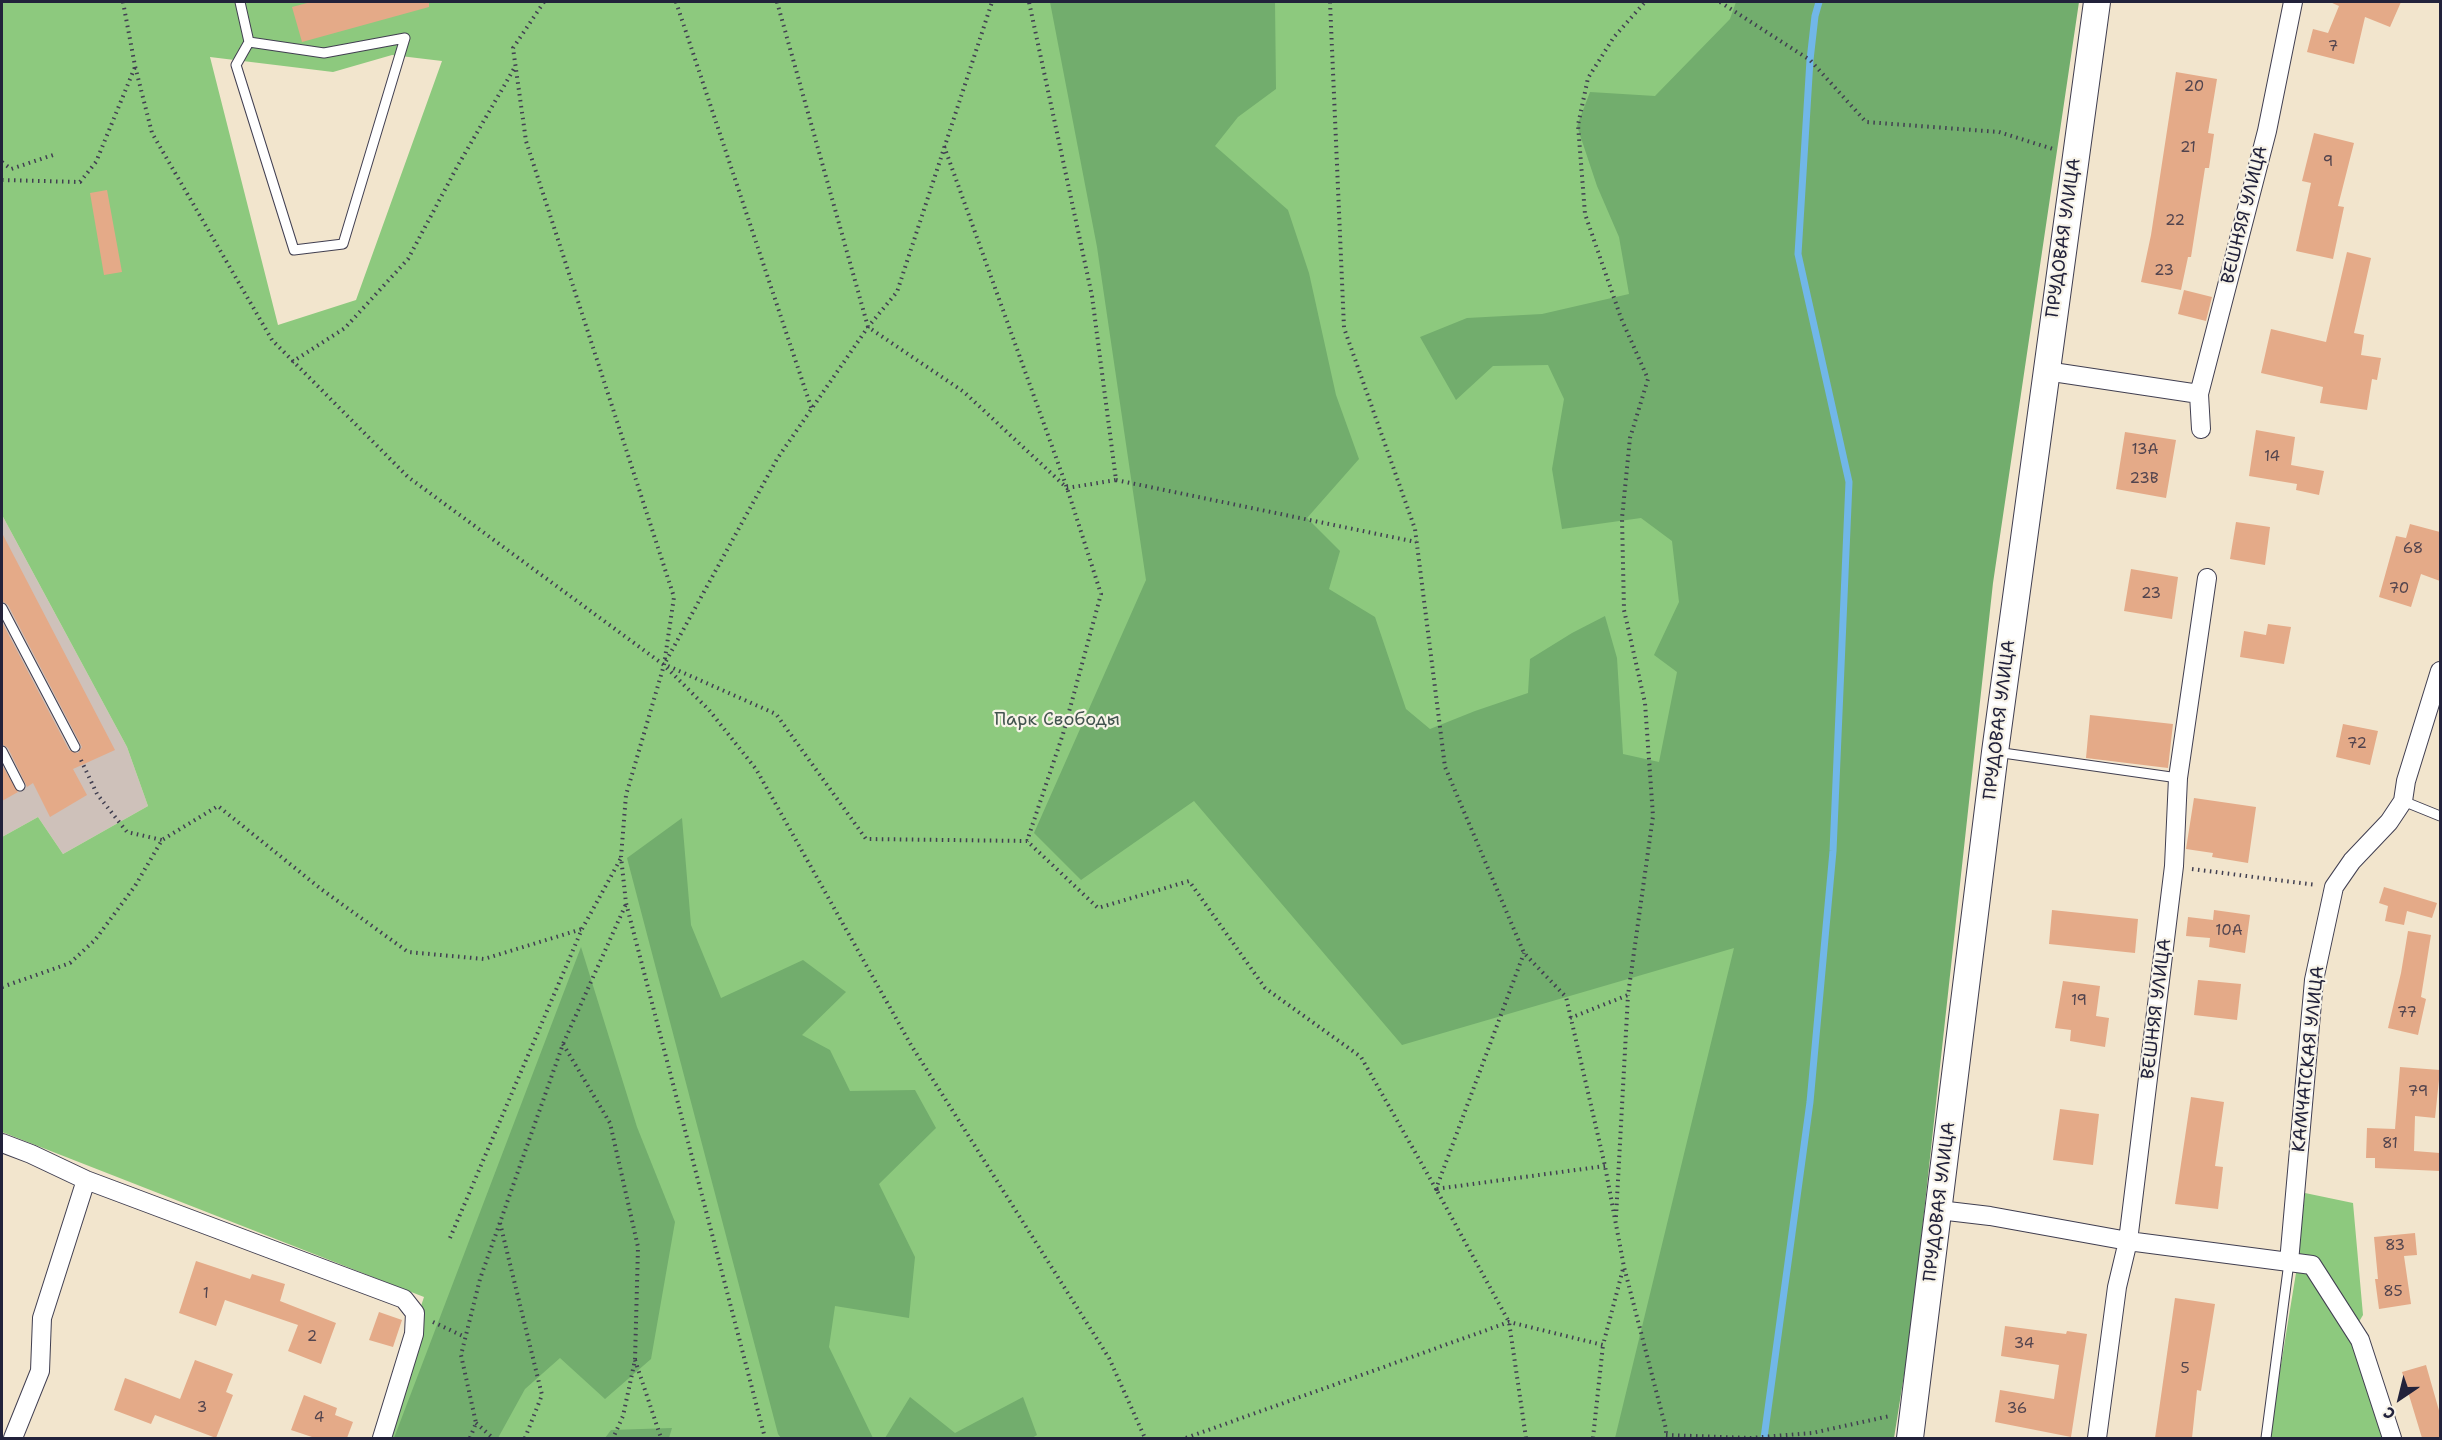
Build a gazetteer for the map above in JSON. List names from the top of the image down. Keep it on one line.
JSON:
{"streets":{"main road":["ПРУДОВАЯ УЛИЦА"],"street":["ВЕШНЯЯ УЛИЦА","КАМЧАТСКАЯ УЛИЦА"]},"parks":["Парк Свободы"],"house_numbers":["7","20","21","9","22","23","13А","14","23В","68","70","23","72","10А","19","77","79","81","83","85","1","2","34","5","3","36","4"],"north":"bottom left"}
